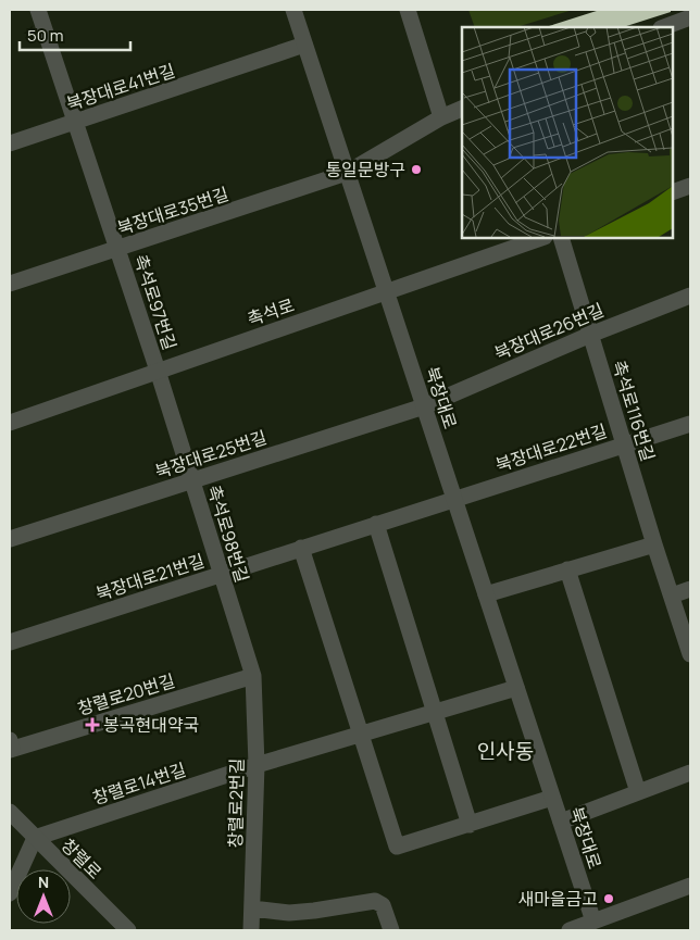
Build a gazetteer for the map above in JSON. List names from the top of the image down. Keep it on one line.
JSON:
{"streets":{"street":["북장대로41번길","북장대로35번길","촉석로97번길","촉석로","북장대로26번길","북장대로","촉석로116번길","북장대로22번길","북장대로25번길","촉석로98번길","북장대로21번길","창렬로20번길","창렬로14번길","창렬로2번길","창렬로"]},"crossings":[["북장대로41번길","촉석로97번길"],["북장대로41번길","북장대로"],["북장대로35번길","촉석로97번길"],["북장대로35번길","북장대로"],["촉석로97번길","촉석로"],["촉석로97번길","촉석로98번길"],["촉석로","북장대로"],["촉석로","촉석로98번길"],["북장대로26번길","북장대로"],["북장대로26번길","촉석로116번길"],["북장대로26번길","북장대로25번길"],["북장대로","북장대로22번길"],["북장대로","북장대로25번길"],["북장대로","북장대로21번길"],["북장대로","창렬로14번길"],["촉석로116번길","북장대로22번길"],["북장대로22번길","북장대로21번길"],["북장대로25번길","촉석로98번길"],["촉석로98번길","북장대로21번길"],["촉석로98번길","창렬로20번길"],["촉석로98번길","창렬로2번길"],["창렬로20번길","창렬로2번길"],["창렬로14번길","창렬로2번길"],["창렬로14번길","창렬로"]],"districts":["인사동"],"places":{"other":["통일문방구","새마을금고"],"health":["봉곡현대약국"]},"scale_bar":"50 m","north":"top"}
